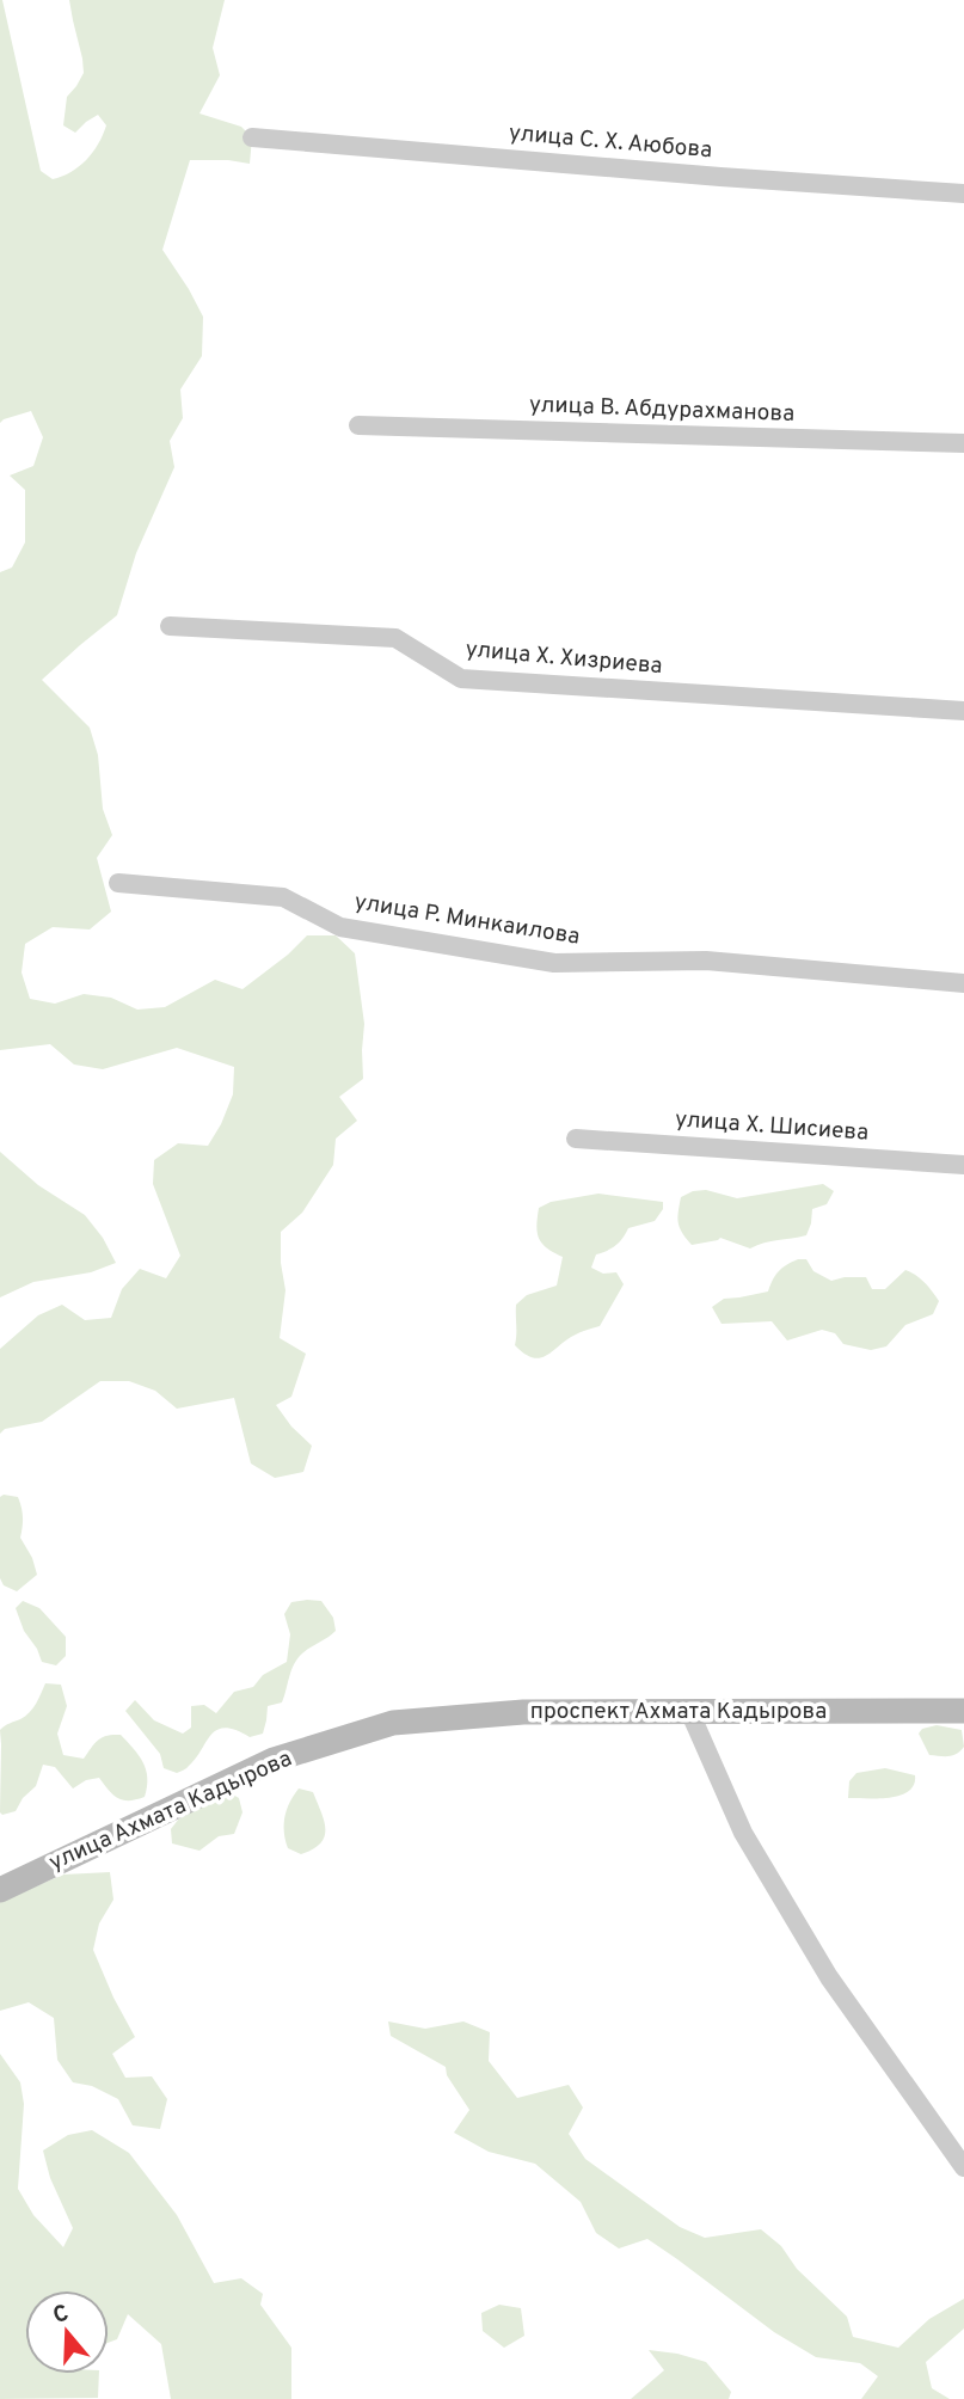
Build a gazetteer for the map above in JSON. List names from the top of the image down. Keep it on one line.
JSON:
{"streets":{"street":["улица С. Х. Аюбова","улица В. Абдурахманова","улица Х. Хизриева","улица Р. Минкаилова","улица Х. Шисиева","проспект Ахмата Кадырова","улица Ахмата Кадырова"]},"crossings":[["проспект Ахмата Кадырова","улица Ахмата Кадырова"]],"north":"top"}
